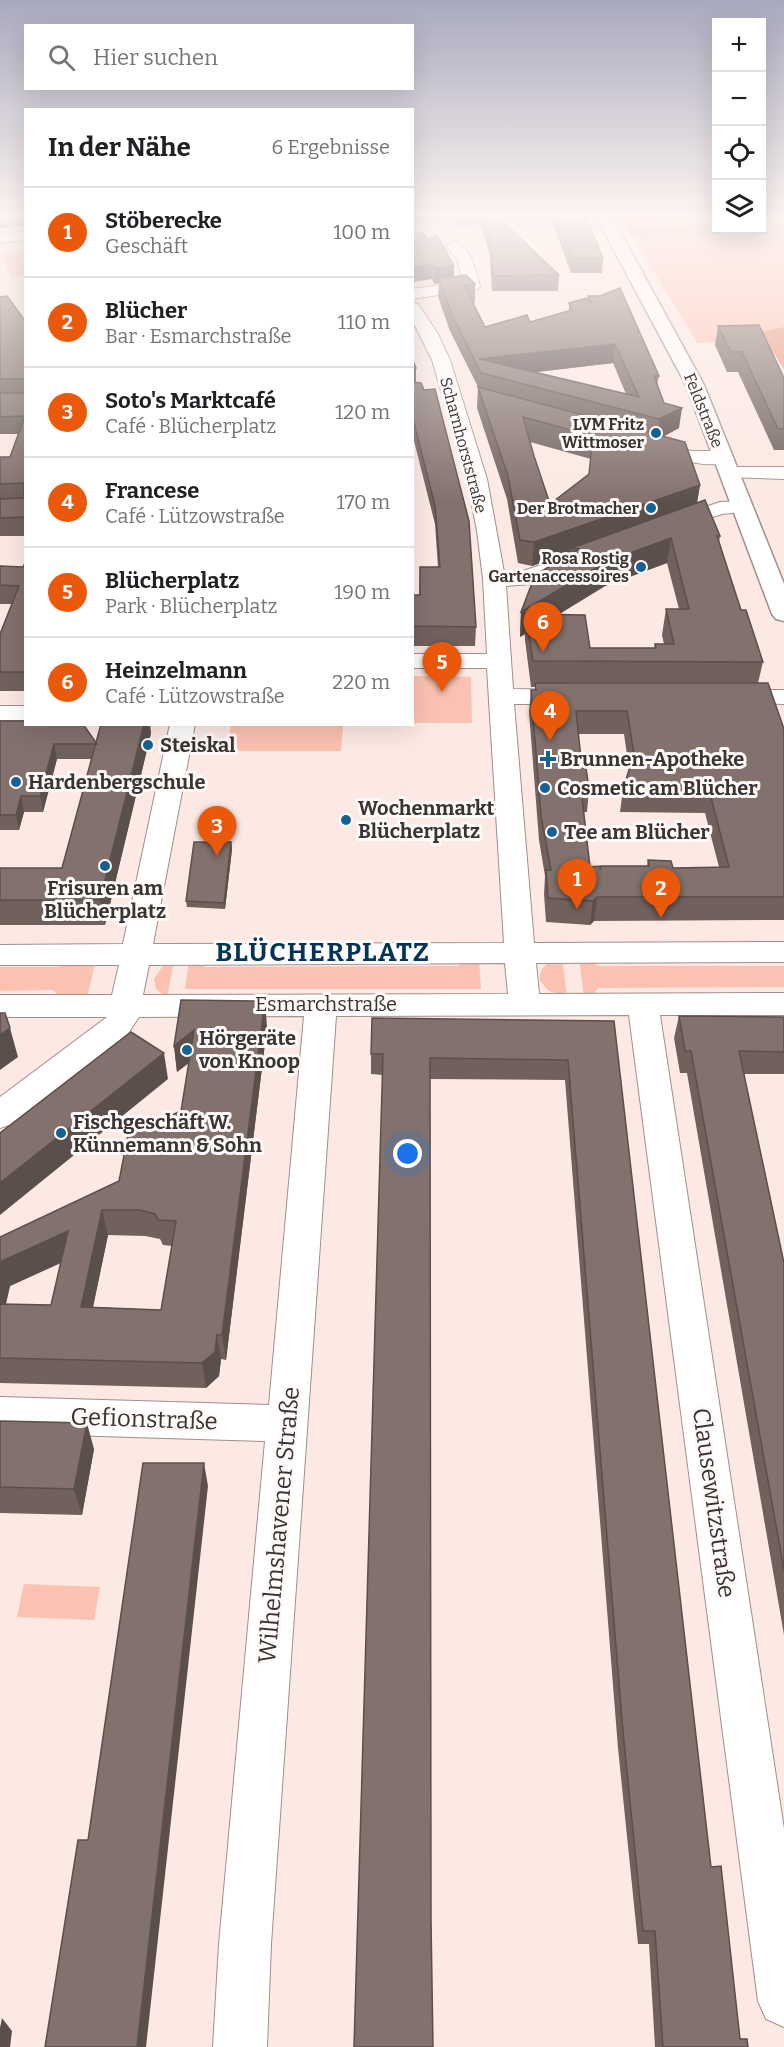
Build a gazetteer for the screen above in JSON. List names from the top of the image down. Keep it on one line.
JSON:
{"streets":{"street":["Feldstraße","Scharnhorststraße","Esmarchstraße","Gefionstraße","Clausewitzstraße","Wilhelmshavener Straße"]},"crossings":[["Esmarchstraße","Clausewitzstraße"],["Esmarchstraße","Wilhelmshavener Straße"],["Gefionstraße","Wilhelmshavener Straße"]],"districts":["BLÜCHERPLATZ"],"places":{"other":["LVM Fritz Wittmoser","Der Brotmacher","Rosa Rostig Gartenaccessoires","Steiskal","Hardenbergschule","Cosmetic am Blücher","Wochenmarkt Blücherplatz","Tee am Blücher","Frisuren am Blücherplatz","Hörgeräte von Knoop","Fischgeschäft W. Künnemann & Sohn"],"health":["Brunnen-Apotheke"]},"page":{"map_buttons":["+","−"],"search":"Hier suchen","heading":["In der Nähe","6 Ergebnisse"],"list":[{"mark":"1","name":"Stöberecke","note":"Geschäft","value":"100 m"},{"mark":"2","name":"Blücher","note":"Bar · Esmarchstraße","value":"110 m"},{"mark":"3","name":"Soto's Marktcafé","note":"Café · Blücherplatz","value":"120 m"},{"mark":"4","name":"Francese","note":"Café · Lützowstraße","value":"170 m"},{"mark":"5","name":"Blücherplatz","note":"Park · Blücherplatz","value":"190 m"},{"mark":"6","name":"Heinzelmann","note":"Café · Lützowstraße","value":"220 m"}],"pins":["6","5","4","3","1","2"]}}
